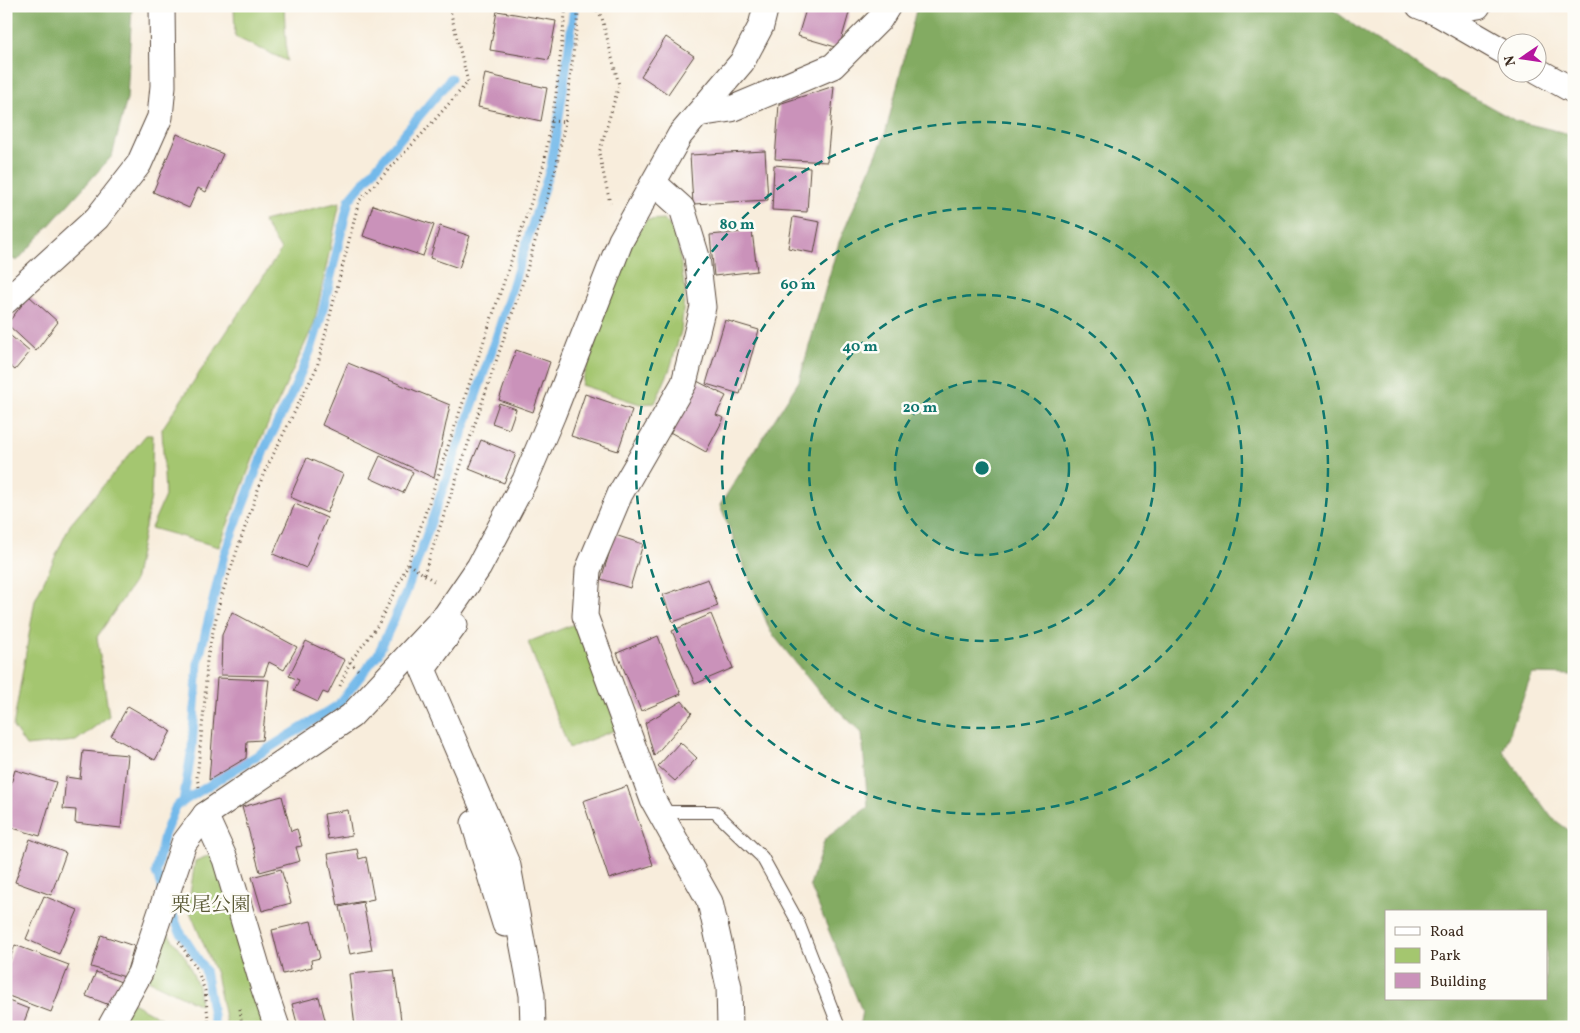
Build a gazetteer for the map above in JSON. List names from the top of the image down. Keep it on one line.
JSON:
{"parks":["栗尾公園"],"legend":["Road","Park","Building"],"north":"left","rings":["80 m","60 m","40 m","20 m"]}
